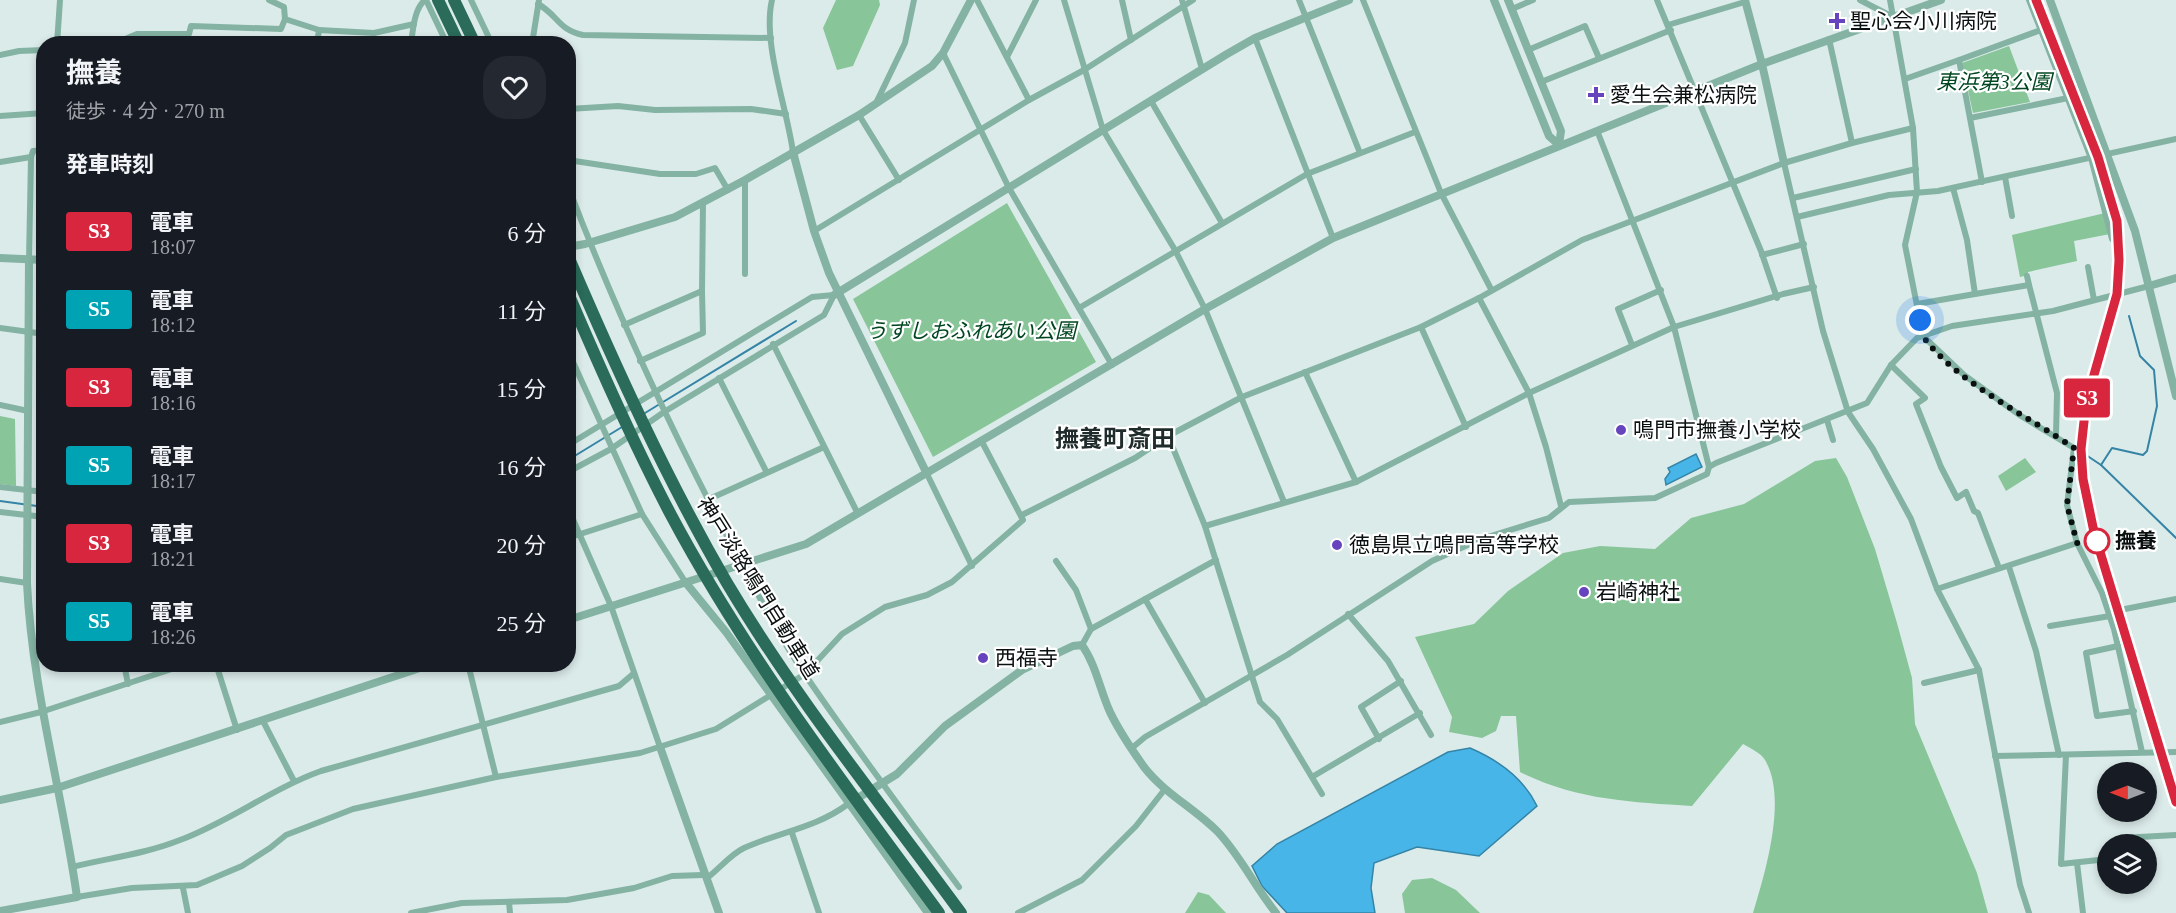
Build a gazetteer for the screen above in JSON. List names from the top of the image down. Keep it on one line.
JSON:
{"streets":{"highway":["神戸淡路鳴門自動車道"]},"districts":["撫養町斎田"],"parks":["東浜第3公園","うずしおふれあい公園"],"places":{"health":["聖心会小川病院","愛生会兼松病院"],"other":["鳴門市撫養小学校","撫養","徳島県立鳴門高等学校","岩崎神社","西福寺"]},"north":"left","page":{"on_map":"S3","heading":[["撫養","徒歩 · 4 分 · 270 m"],"発車時刻"],"list":[{"mark":"S3","name":"電車","note":"18:07","value":"6 分"},{"mark":"S5","name":"電車","note":"18:12","value":"11 分"},{"mark":"S3","name":"電車","note":"18:16","value":"15 分"},{"mark":"S5","name":"電車","note":"18:17","value":"16 分"},{"mark":"S3","name":"電車","note":"18:21","value":"20 分"},{"mark":"S5","name":"電車","note":"18:26","value":"25 分"}]}}
